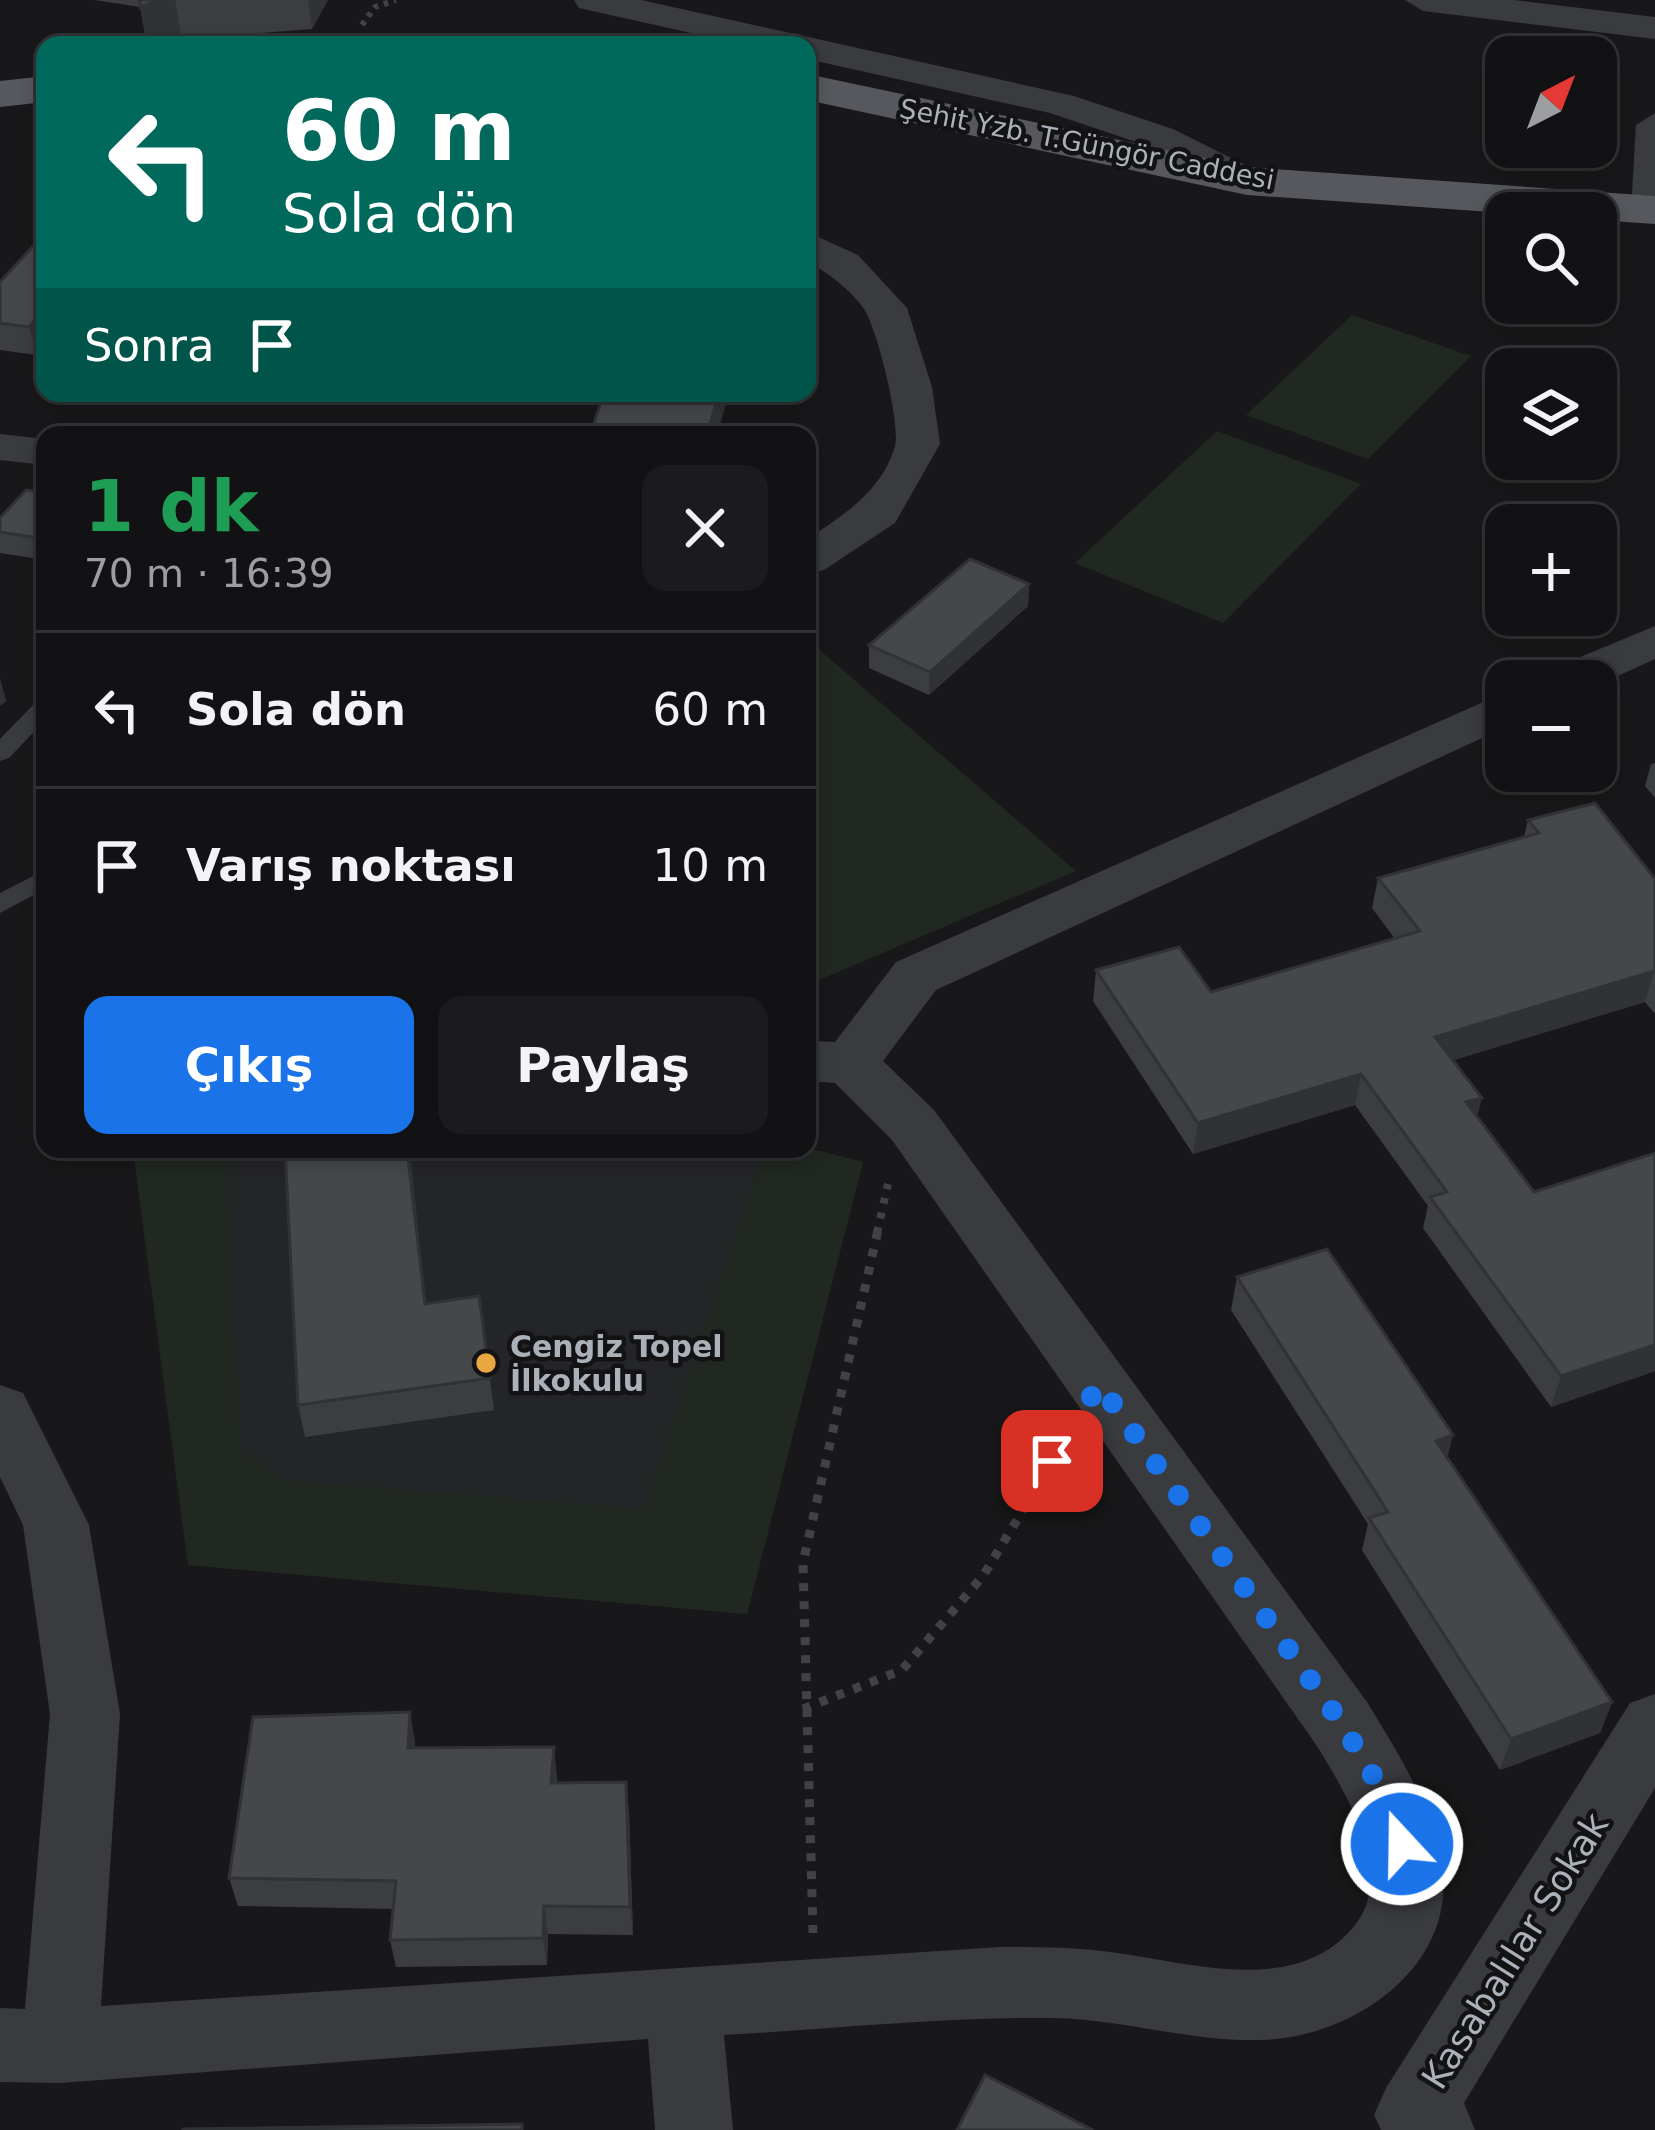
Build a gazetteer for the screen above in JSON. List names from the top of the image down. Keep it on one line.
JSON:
{"streets":{"main road":["Şehit Yzb. T.Güngör Caddesi"],"street":["Kasabalılar Sokak"]},"places":["Cengiz Topel İlkokulu"],"north":"top right","page":{"map_buttons":["+","−"],"turn":["60 m","Sola dön"],"then":"Sonra","heading":["1 dk","70 m · 16:39"],"list":[{"name":"Sola dön","value":"60 m"},{"name":"Varış noktası","value":"10 m"}],"buttons":["Çıkış","Paylaş"]}}
